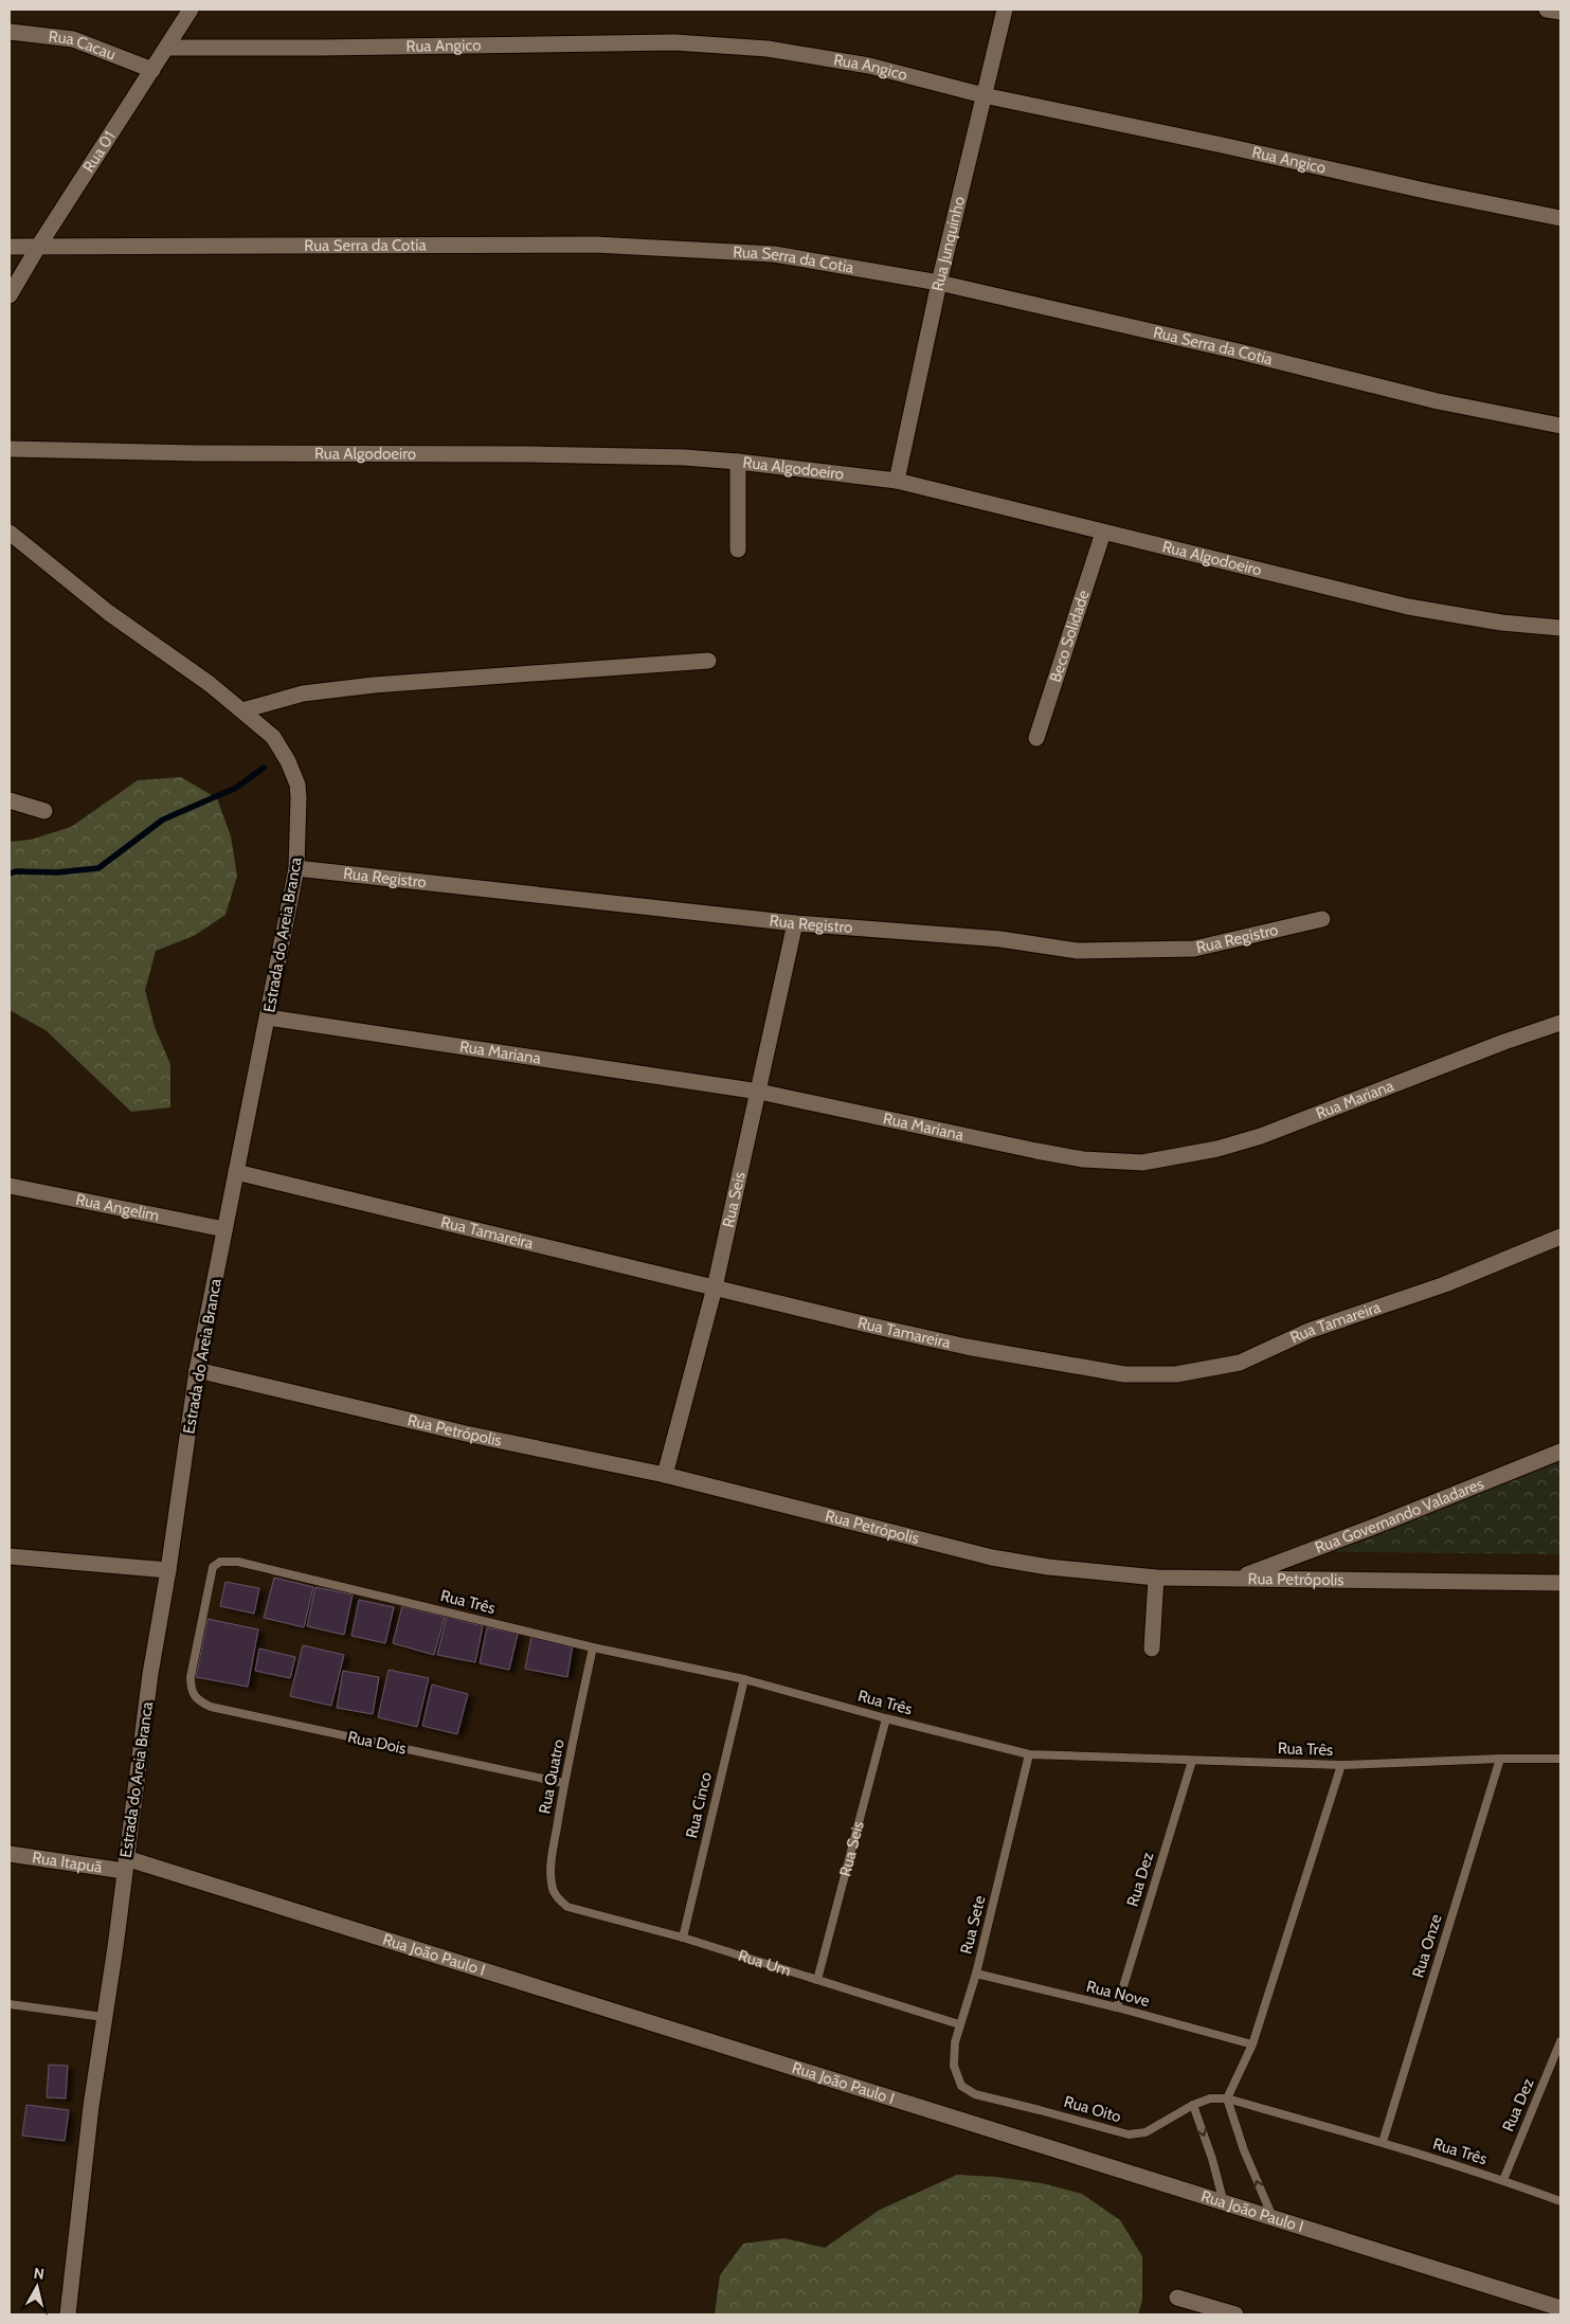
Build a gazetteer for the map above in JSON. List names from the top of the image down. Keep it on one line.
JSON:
{"streets":{"street":["Rua Cacau","Rua Angico","Rua 01","Rua Serra da Cotia","Rua Junquinho","Rua Algodoeiro","Beco Solidade","Rua Registro","Estrada do Areia Branca","Rua Mariana","Rua Seis","Rua Angelim","Rua Tamareira","Rua Petrópolis","Rua Governando Valadares","Rua Itapuã","Rua João Paulo I"],"lane":["Rua Três","Rua Dois","Rua Quatro","Rua Cinco","Rua Dez","Rua Sete","Rua Onze","Rua Um","Rua Nove","Rua Oito"]},"crossings":[["Rua Cacau","Rua 01"],["Rua Angico","Rua 01"],["Rua Angico","Rua Junquinho"],["Rua 01","Rua Serra da Cotia"],["Rua Serra da Cotia","Rua Junquinho"],["Rua Junquinho","Rua Algodoeiro"],["Rua Algodoeiro","Beco Solidade"],["Rua Registro","Estrada do Areia Branca"],["Rua Registro","Rua Seis"],["Estrada do Areia Branca","Rua Mariana"],["Estrada do Areia Branca","Rua Angelim"],["Estrada do Areia Branca","Rua Tamareira"],["Estrada do Areia Branca","Rua Petrópolis"],["Estrada do Areia Branca","Rua Itapuã"],["Estrada do Areia Branca","Rua João Paulo I"],["Rua Mariana","Rua Seis"],["Rua Seis","Rua Tamareira"],["Rua Seis","Rua Petrópolis"],["Rua Seis","Rua Três"],["Rua Seis","Rua Um"],["Rua Petrópolis","Rua Governando Valadares"],["Rua Três","Rua Dois"],["Rua Três","Rua Quatro"],["Rua Três","Rua Cinco"],["Rua Três","Rua Dez"],["Rua Três","Rua Sete"],["Rua Três","Rua Onze"],["Rua Três","Rua Oito"],["Rua Dois","Rua Quatro"],["Rua Quatro","Rua Um"],["Rua Cinco","Rua Um"],["Rua Itapuã","Rua João Paulo I"],["Rua Dez","Rua Nove"],["Rua Sete","Rua Um"],["Rua Sete","Rua Nove"],["Rua Sete","Rua Oito"]],"north":"top"}
